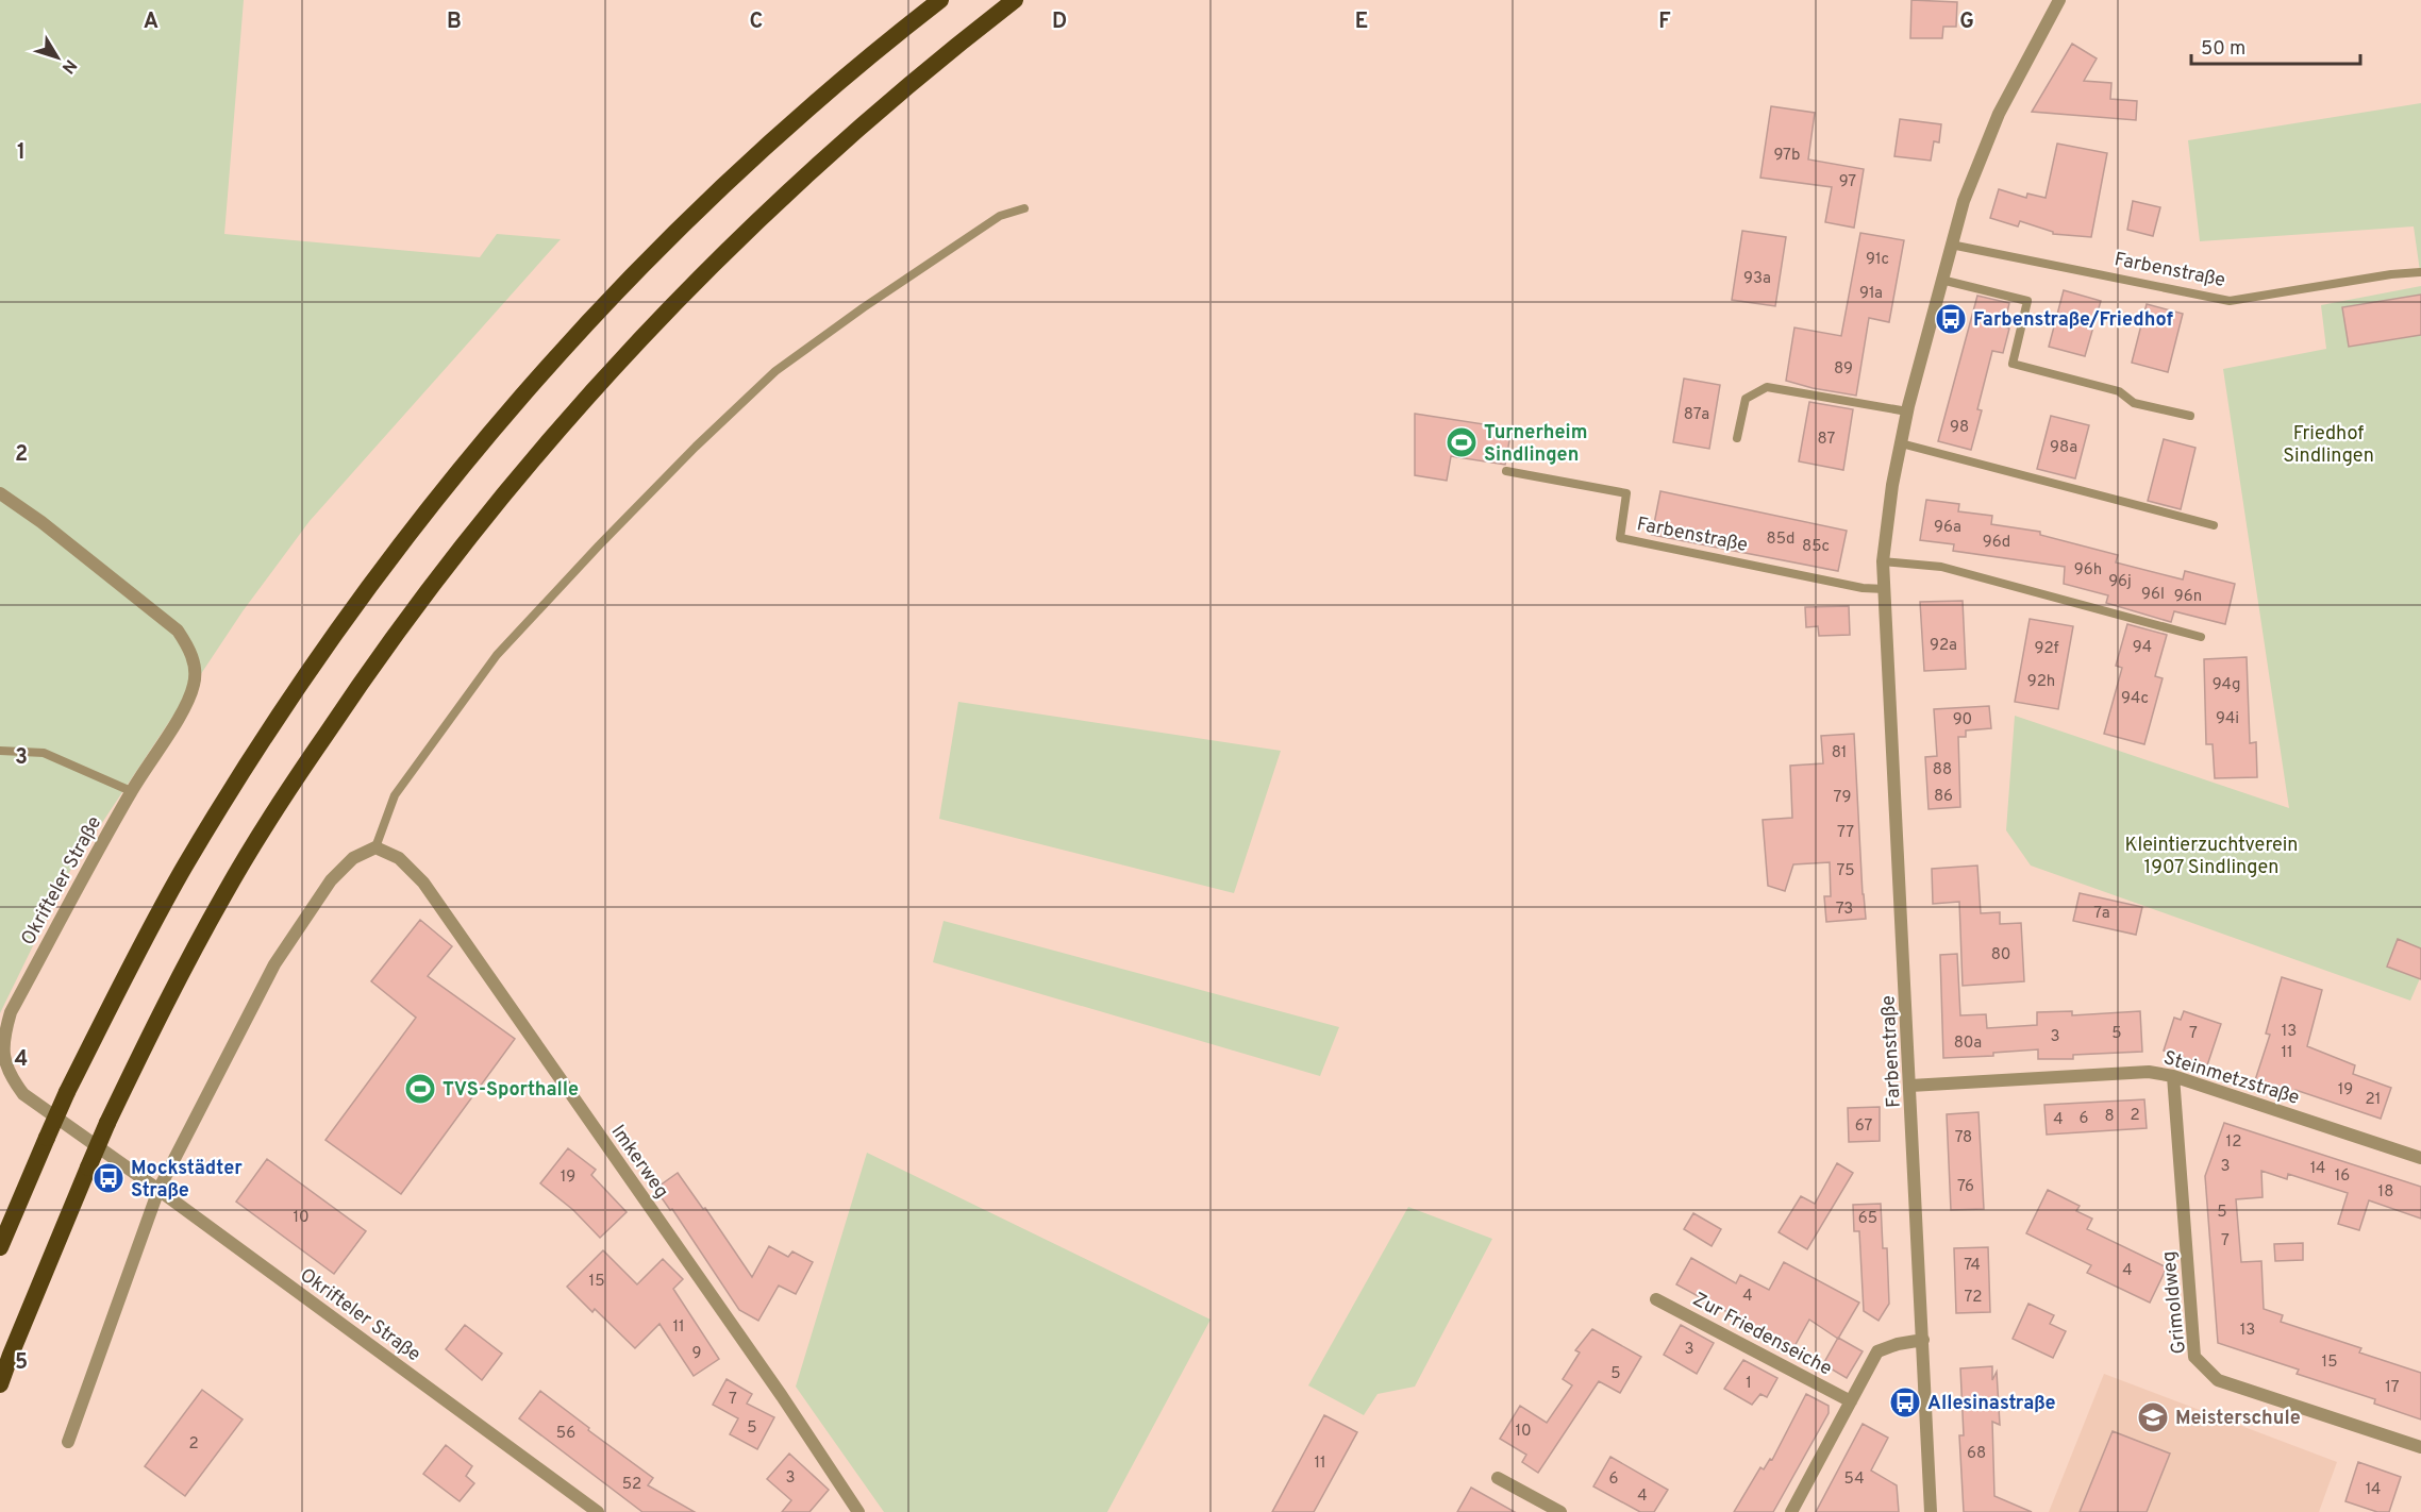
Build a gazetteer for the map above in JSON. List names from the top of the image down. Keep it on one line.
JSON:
{"streets":{"street":["Farbenstraße","Okrifteler Straße","Steinmetzstraße","Imkerweg","Grimoldweg","Zur Friedenseiche"]},"crossings":[["Farbenstraße","Steinmetzstraße"],["Steinmetzstraße","Grimoldweg"]],"parks":["Friedhof Sindlingen","Kleintierzuchtverein 1907 Sindlingen"],"places":{"bus stop":["Farbenstraße/Friedhof","Mockstädter Straße","Allesinastraße"],"sports":["Turnerheim Sindlingen","TVS-Sporthalle"],"school or university":["Meisterschule"]},"house_numbers":["97b","97","91c","93a","91a","89","87a","98","87","98a","96a","85d","96d","85c","96h","96j","96l","96n","92a","94","92f","92h","94g","94c","94i","90","81","88","86","79","77","75","73","7a","80","13","5","7","3","80a","11","19","21","2","8","6","4","67","78","12","3","14","16","19","76","18","5","10","65","7","74","4","15","4","72","11","13","3","9","15","5","1","17","7","5","10","56","2","68","11","3","6","54","52","14","4"],"scale_bar":"50 m","north":"bottom right","grid":{"columns":["A","B","C","D","E","F","G"],"rows":["1","2","3","4","5"]}}
